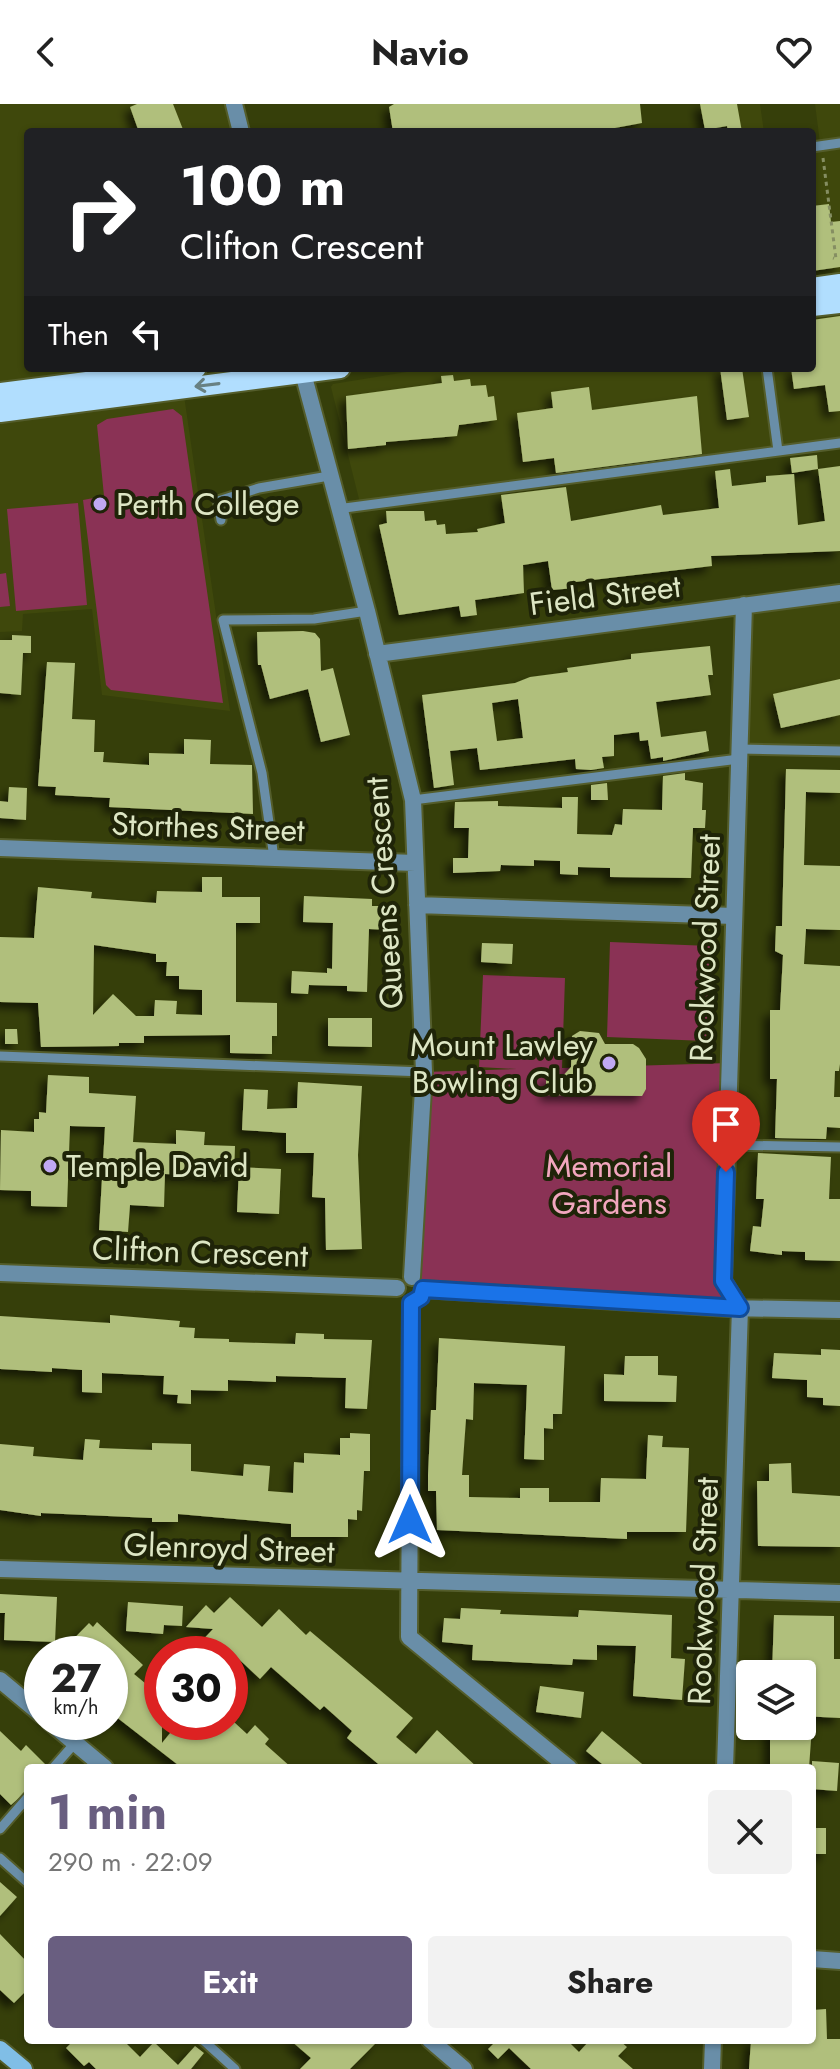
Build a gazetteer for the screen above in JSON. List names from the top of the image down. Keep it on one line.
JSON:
{"streets":{"street":["Field Street","Storthes Street","Queens Crescent","Rookwood Street","Clifton Crescent","Glenroyd Street"]},"crossings":[["Field Street","Queens Crescent"],["Field Street","Rookwood Street"],["Storthes Street","Queens Crescent"],["Queens Crescent","Clifton Crescent"],["Rookwood Street","Glenroyd Street"]],"parks":["Memorial Gardens"],"places":["Perth College","Mount Lawley Bowling Club","Temple David"],"page":{"header":"Navio","turn":["100 m","Clifton Crescent"],"then":"Then","speed":"27 km/h","limit":"30","heading":["1 min","290 m · 22:09"],"buttons":["Exit","Share"]}}
